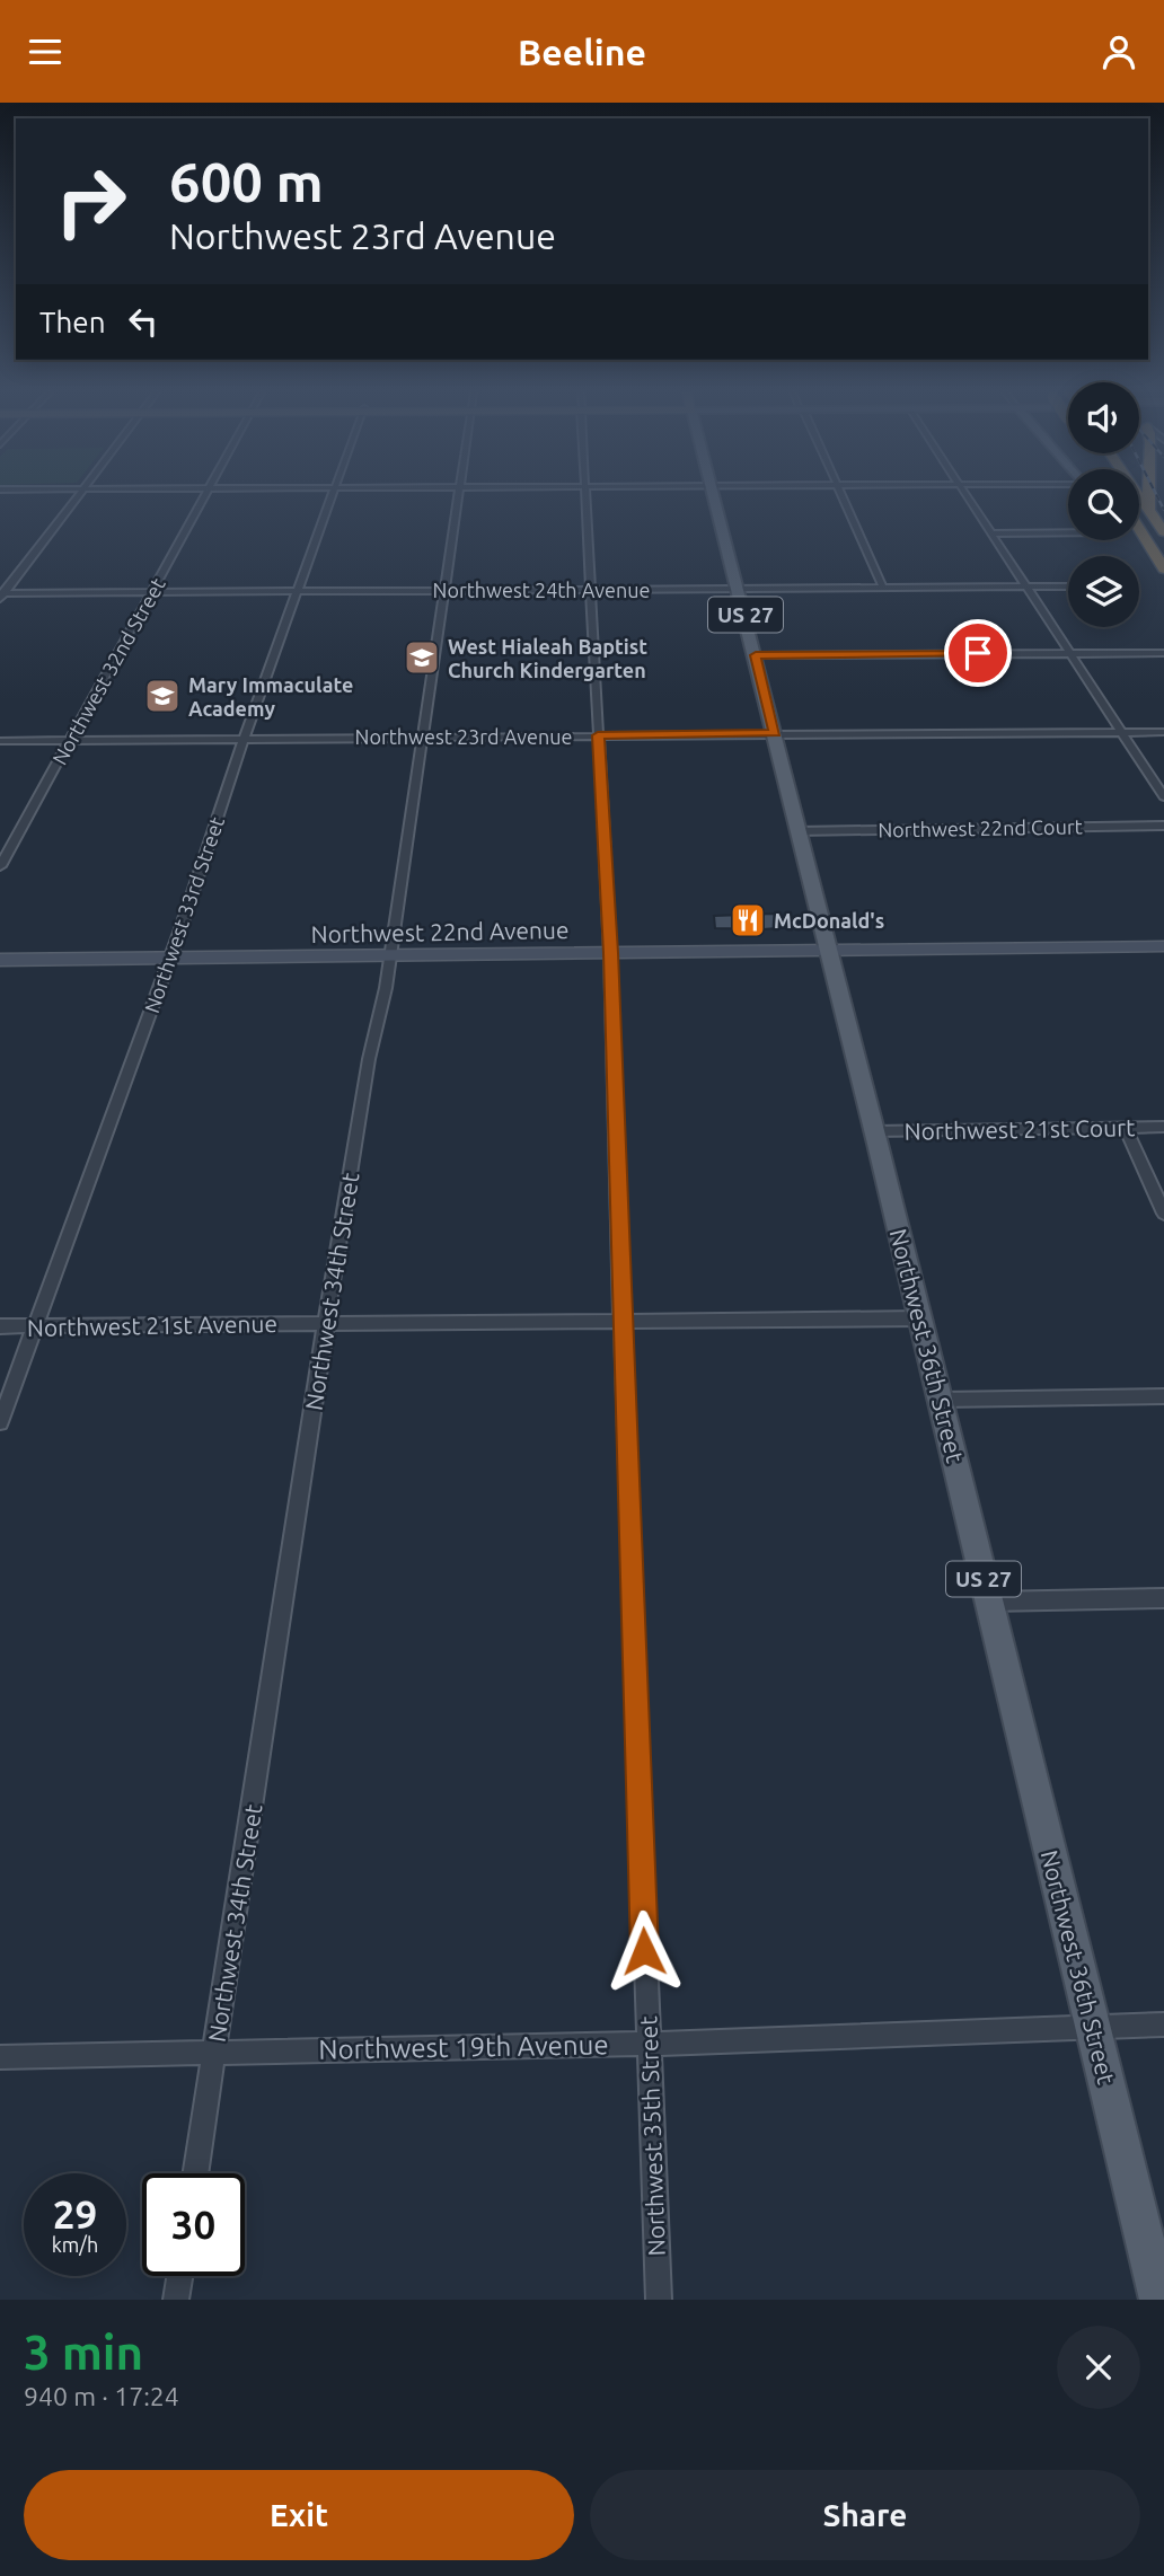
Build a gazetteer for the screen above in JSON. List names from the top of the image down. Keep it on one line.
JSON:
{"streets":{"main road":["US 27","Northwest 22nd Avenue","Northwest 36th Street"],"street":["Northwest 24th Avenue","Northwest 32nd Street","Northwest 23rd Avenue","Northwest 22nd Court","Northwest 33rd Street","Northwest 21st Court","Northwest 34th Street","Northwest 21st Avenue","Northwest 19th Avenue","Northwest 35th Street"]},"crossings":[["Northwest 24th Avenue","Northwest 32nd Street"],["Northwest 24th Avenue","Northwest 33rd Street"],["Northwest 24th Avenue","Northwest 34th Street"],["Northwest 24th Avenue","Northwest 36th Street"],["Northwest 24th Avenue","Northwest 35th Street"],["Northwest 32nd Street","Northwest 23rd Avenue"],["Northwest 23rd Avenue","Northwest 33rd Street"],["Northwest 23rd Avenue","Northwest 34th Street"],["Northwest 23rd Avenue","Northwest 36th Street"],["Northwest 23rd Avenue","Northwest 35th Street"],["Northwest 22nd Court","Northwest 36th Street"],["Northwest 33rd Street","Northwest 22nd Avenue"],["Northwest 33rd Street","Northwest 21st Avenue"],["Northwest 22nd Avenue","Northwest 34th Street"],["Northwest 22nd Avenue","Northwest 36th Street"],["Northwest 22nd Avenue","Northwest 35th Street"],["Northwest 21st Court","Northwest 36th Street"],["Northwest 34th Street","Northwest 21st Avenue"],["Northwest 34th Street","Northwest 19th Avenue"],["Northwest 21st Avenue","Northwest 36th Street"],["Northwest 21st Avenue","Northwest 35th Street"],["Northwest 36th Street","Northwest 19th Avenue"],["Northwest 19th Avenue","Northwest 35th Street"]],"places":{"school or university":["West Hialeah Baptist Church Kindergarten","Mary Immaculate Academy"],"restaurant":["McDonald's"]},"page":{"header":"Beeline","turn":["600 m","Northwest 23rd Avenue"],"then":"Then","speed":"29 km/h","limit":"30","heading":["3 min","940 m · 17:24"],"buttons":["Exit","Share"]}}
